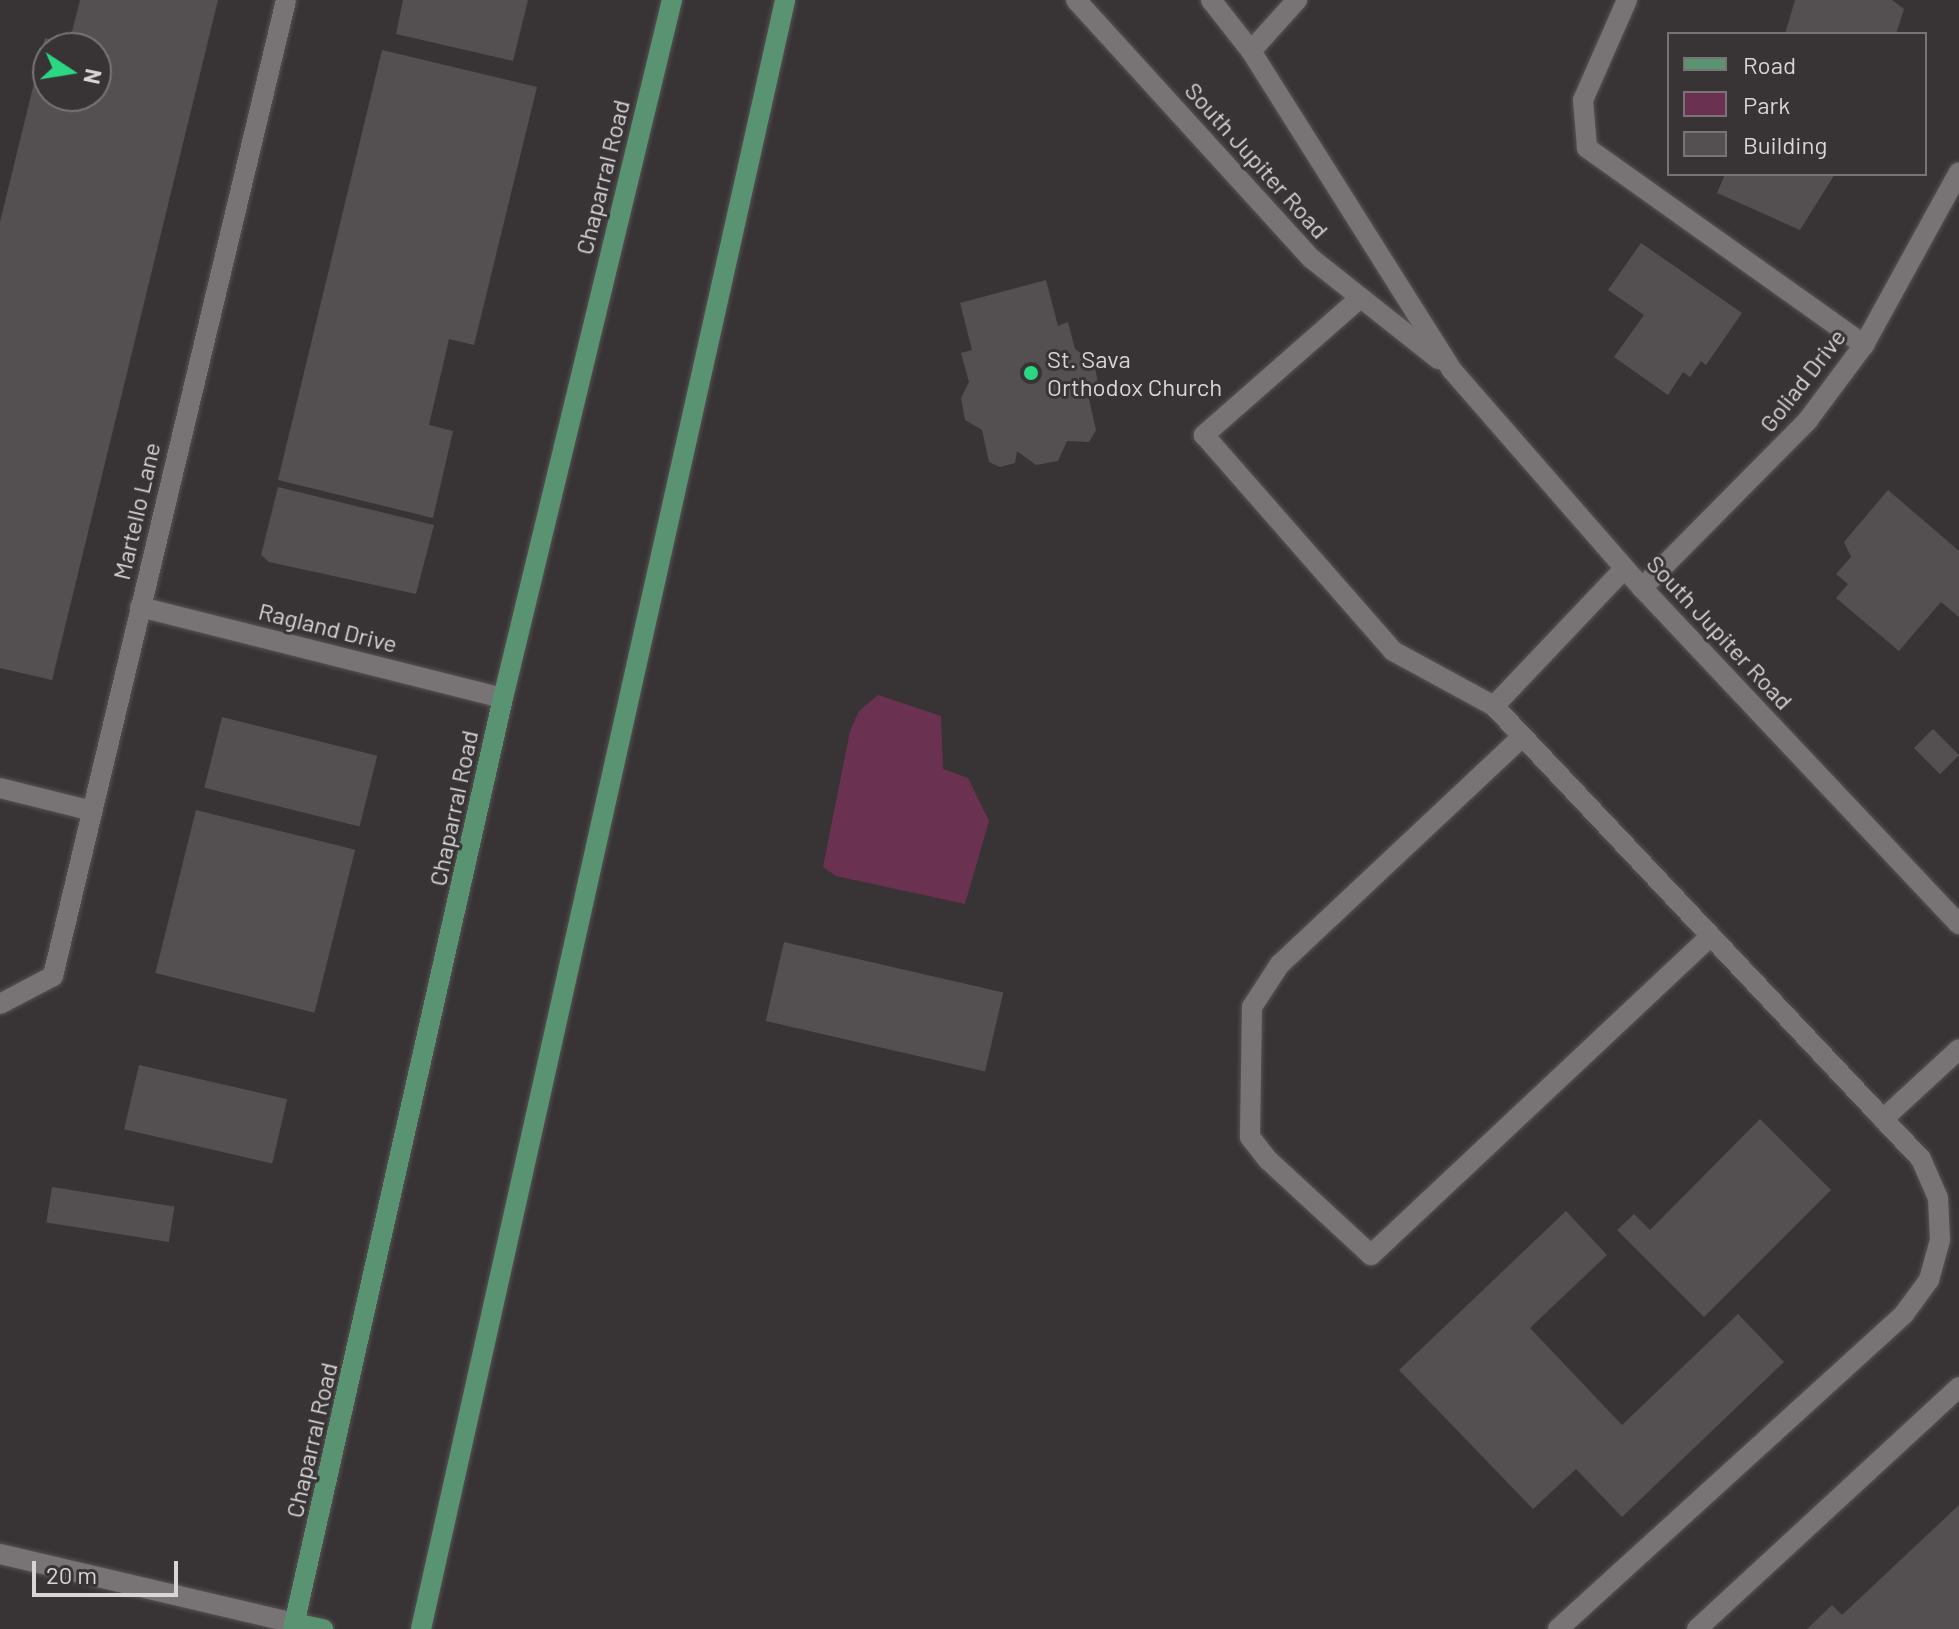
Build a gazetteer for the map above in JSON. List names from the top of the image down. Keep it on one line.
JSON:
{"streets":{"main road":["Chaparral Road"],"street":["South Jupiter Road","Goliad Drive","Martello Lane","Ragland Drive"]},"crossings":[["South Jupiter Road","Goliad Drive"],["Chaparral Road","Ragland Drive"],["Martello Lane","Ragland Drive"]],"places":["St. Sava Orthodox Church"],"legend":["Road","Park","Building"],"scale_bar":"20 m","north":"right"}
